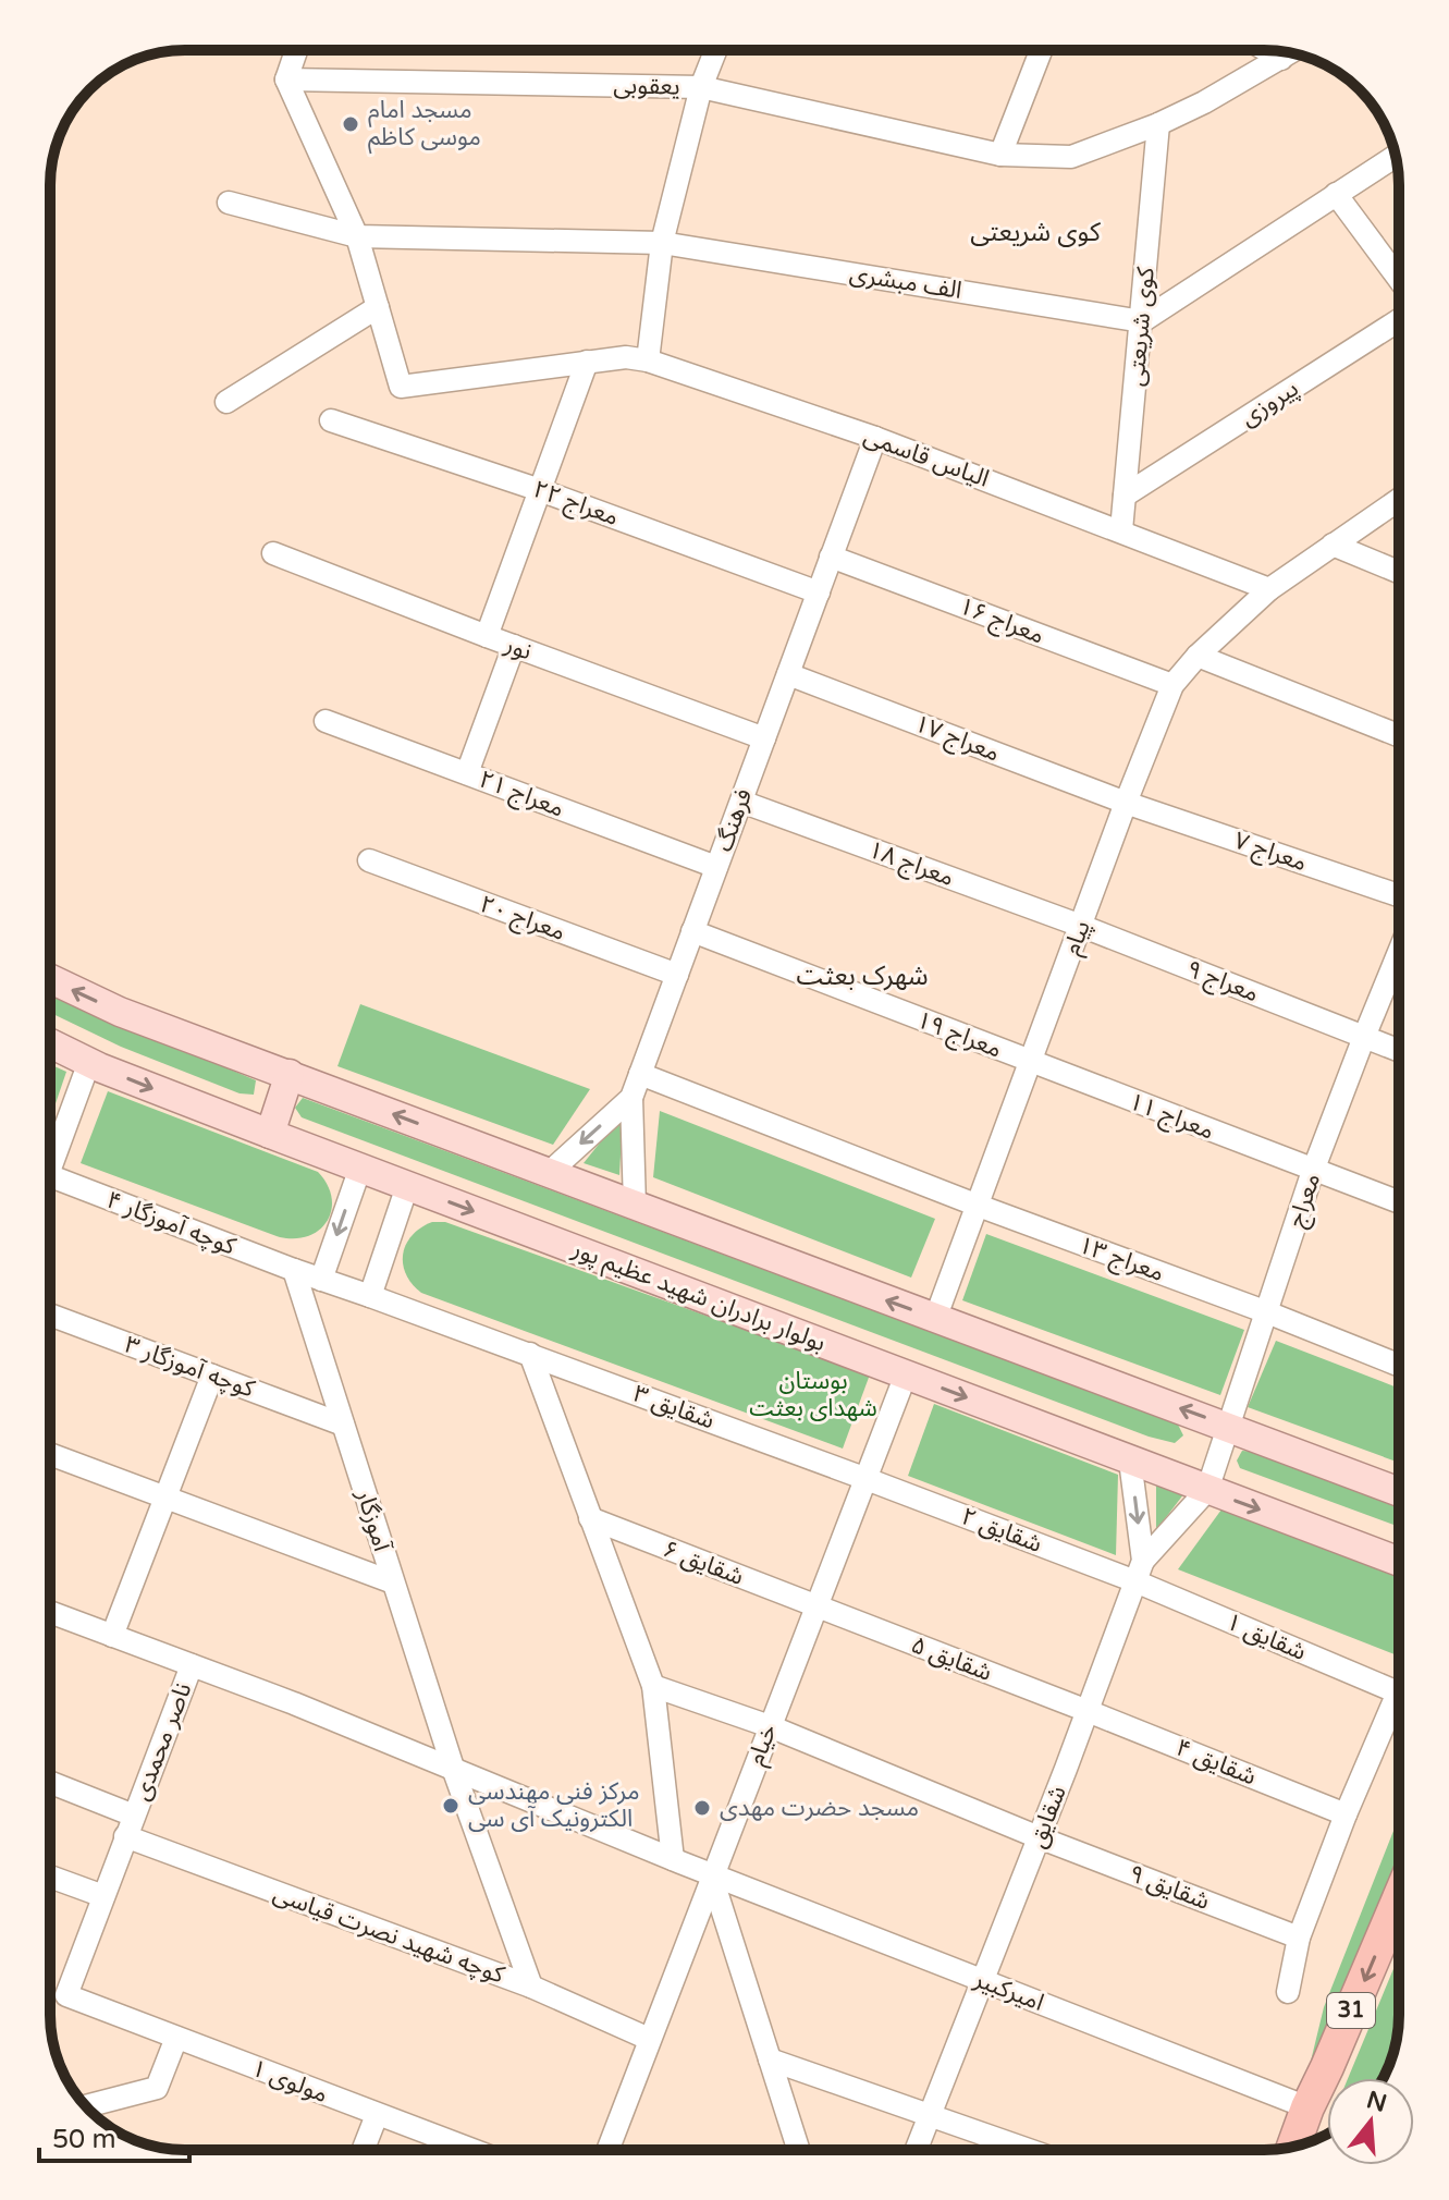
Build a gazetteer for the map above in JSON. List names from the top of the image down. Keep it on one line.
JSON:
{"streets":{"highway":["31"],"main road":["بولوار برادران شهید عظیم‌ پور"],"street":["یعقوبی","الف مبشری","کوی شریعتی","پیروزی","الیاس قاسمی","معراج ۲۲","معراج ۱۶","نور","معراج ۱۷","معراج ۲۱","فرهنگ","معراج ۷","معراج ۱۸","معراج ۲۰","پیام","معراج ۹","معراج ۱۹","معراج ۱۱","معراج","کوچه آموزگار ۴","معراج ۱۳","کوچه آموزگار ۳","شقایق ۳","آموزگار","شقایق ۲","شقایق ۶","شقایق ۱","شقایق ۵","ناصر محمدی","خیام","شقایق ۴","شقایق","شقایق ۹","کوچه شهید نصرت قیاسی","امیرکبیر","مولوی ۱"]},"crossings":[["یعقوبی","کوی شریعتی"],["الف مبشری","کوی شریعتی"],["کوی شریعتی","پیروزی"],["کوی شریعتی","الیاس قاسمی"],["الیاس قاسمی","فرهنگ"],["الیاس قاسمی","پیام"],["معراج ۲۲","فرهنگ"],["معراج ۱۶","فرهنگ"],["معراج ۱۶","پیام"],["نور","فرهنگ"],["معراج ۱۷","فرهنگ"],["معراج ۱۷","معراج ۷"],["معراج ۱۷","پیام"],["معراج ۲۱","فرهنگ"],["فرهنگ","معراج ۱۸"],["فرهنگ","معراج ۲۰"],["فرهنگ","معراج ۱۹"],["معراج ۷","پیام"],["معراج ۱۸","پیام"],["معراج ۱۸","معراج ۹"],["پیام","معراج ۹"],["پیام","معراج ۱۹"],["پیام","معراج ۱۱"],["پیام","معراج ۱۳"],["معراج ۹","معراج"],["معراج ۱۹","معراج ۱۱"],["معراج ۱۱","معراج"],["معراج","معراج ۱۳"],["معراج","بولوار برادران شهید عظیم‌ پور"],["کوچه آموزگار ۴","شقایق ۳"],["کوچه آموزگار ۴","آموزگار"],["بولوار برادران شهید عظیم‌ پور","خیام"],["بولوار برادران شهید عظیم‌ پور","شقایق"],["کوچه آموزگار ۳","آموزگار"],["شقایق ۳","شقایق ۲"],["شقایق ۳","خیام"],["آموزگار","کوچه شهید نصرت قیاسی"],["شقایق ۲","شقایق ۱"],["شقایق ۲","خیام"],["شقایق ۲","شقایق"],["شقایق ۶","شقایق ۵"],["شقایق ۶","خیام"],["شقایق ۱","شقایق ۴"],["شقایق ۱","شقایق"],["شقایق ۵","خیام"],["شقایق ۵","شقایق ۴"],["شقایق ۵","شقایق"],["ناصر محمدی","کوچه شهید نصرت قیاسی"],["خیام","شقایق ۹"],["خیام","کوچه شهید نصرت قیاسی"],["خیام","امیرکبیر"],["شقایق ۴","شقایق"],["شقایق","شقایق ۹"],["شقایق","امیرکبیر"],["امیرکبیر","31"]],"districts":["کوی شریعتی","شهرک بعثت"],"parks":["بوستان شهدای بعثت"],"places":["مسجد امام موسی کاظم","مرکز فنی مهندسی الکترونیک آی سی","مسجد حضرت مهدی"],"scale_bar":"50 m","north":"top"}
